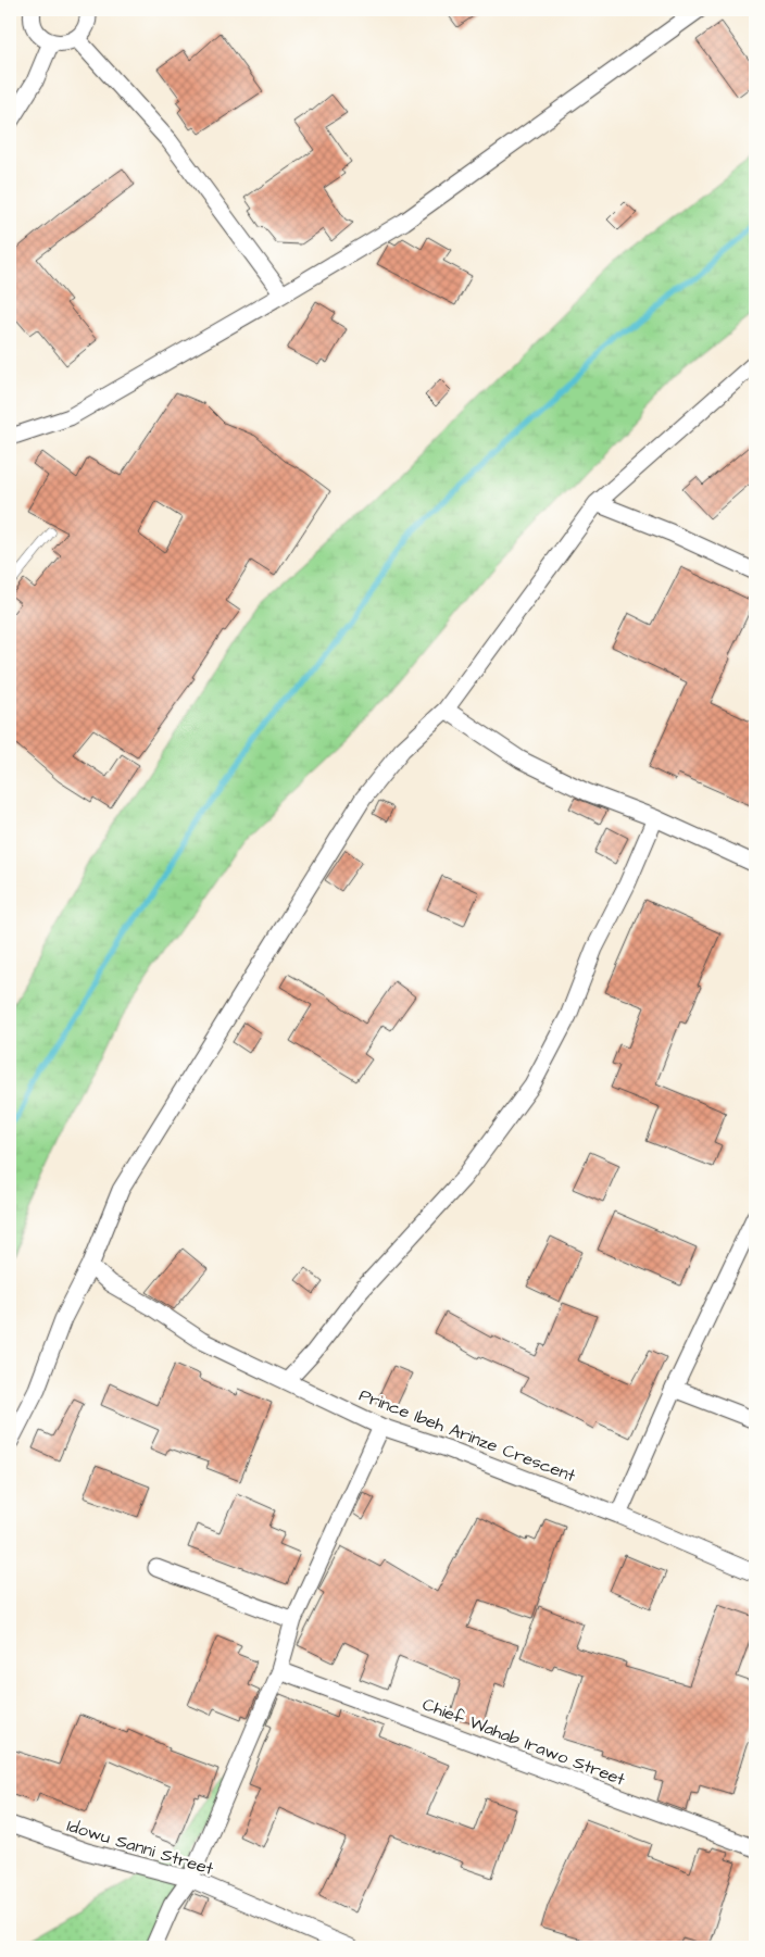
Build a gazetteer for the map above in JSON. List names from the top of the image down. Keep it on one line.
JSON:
{"streets":{"street":["Prince Ibeh Arinze Crescent","Chief Wahab Irawo Street","Idowu Sanni Street"]}}
